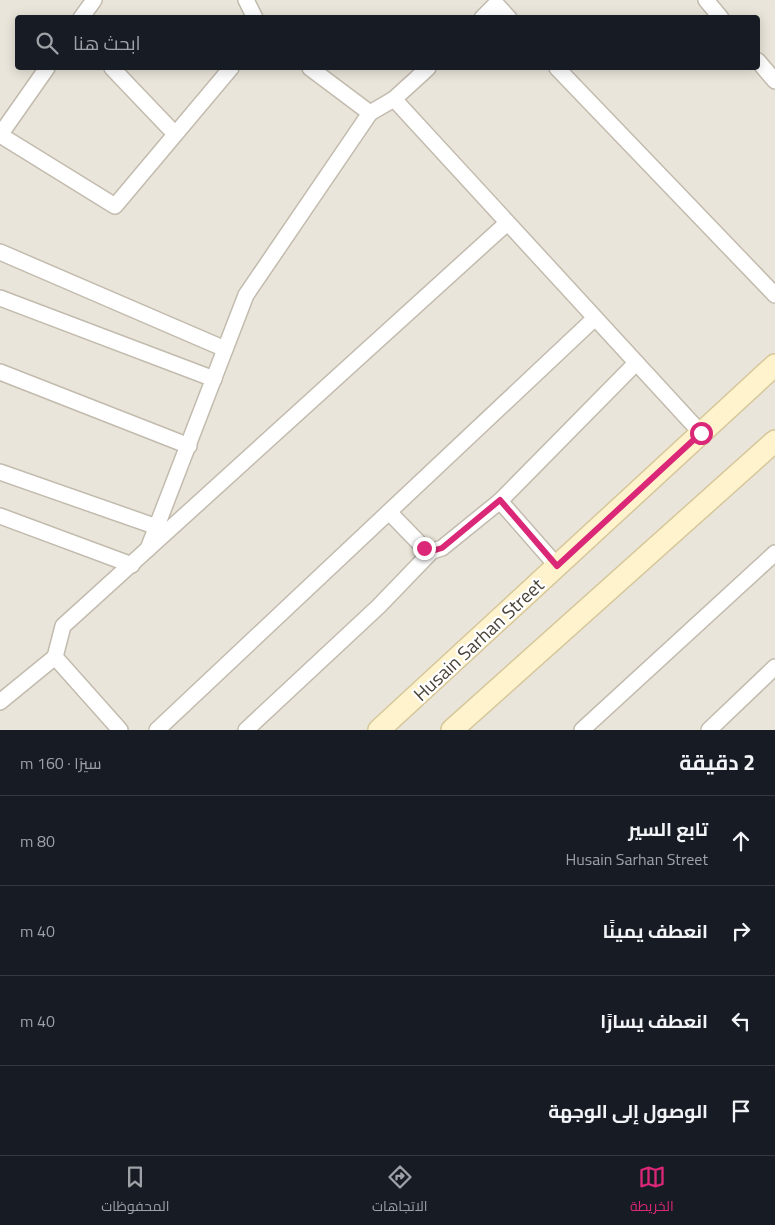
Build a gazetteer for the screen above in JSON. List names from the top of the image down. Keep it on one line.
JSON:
{"streets":{"street":["Husain Sarhan Street"]},"page":{"search":"ابحث هنا","heading":["2 دقيقة","سيرًا · 160 m"],"list":[["تابع السير","Husain Sarhan Street","80 m"],["انعطف يمينًا","40 m"],["انعطف يسارًا","40 m"],"الوصول إلى الوجهة"],"nav":["الخريطة","الاتجاهات","المحفوظات"]}}
